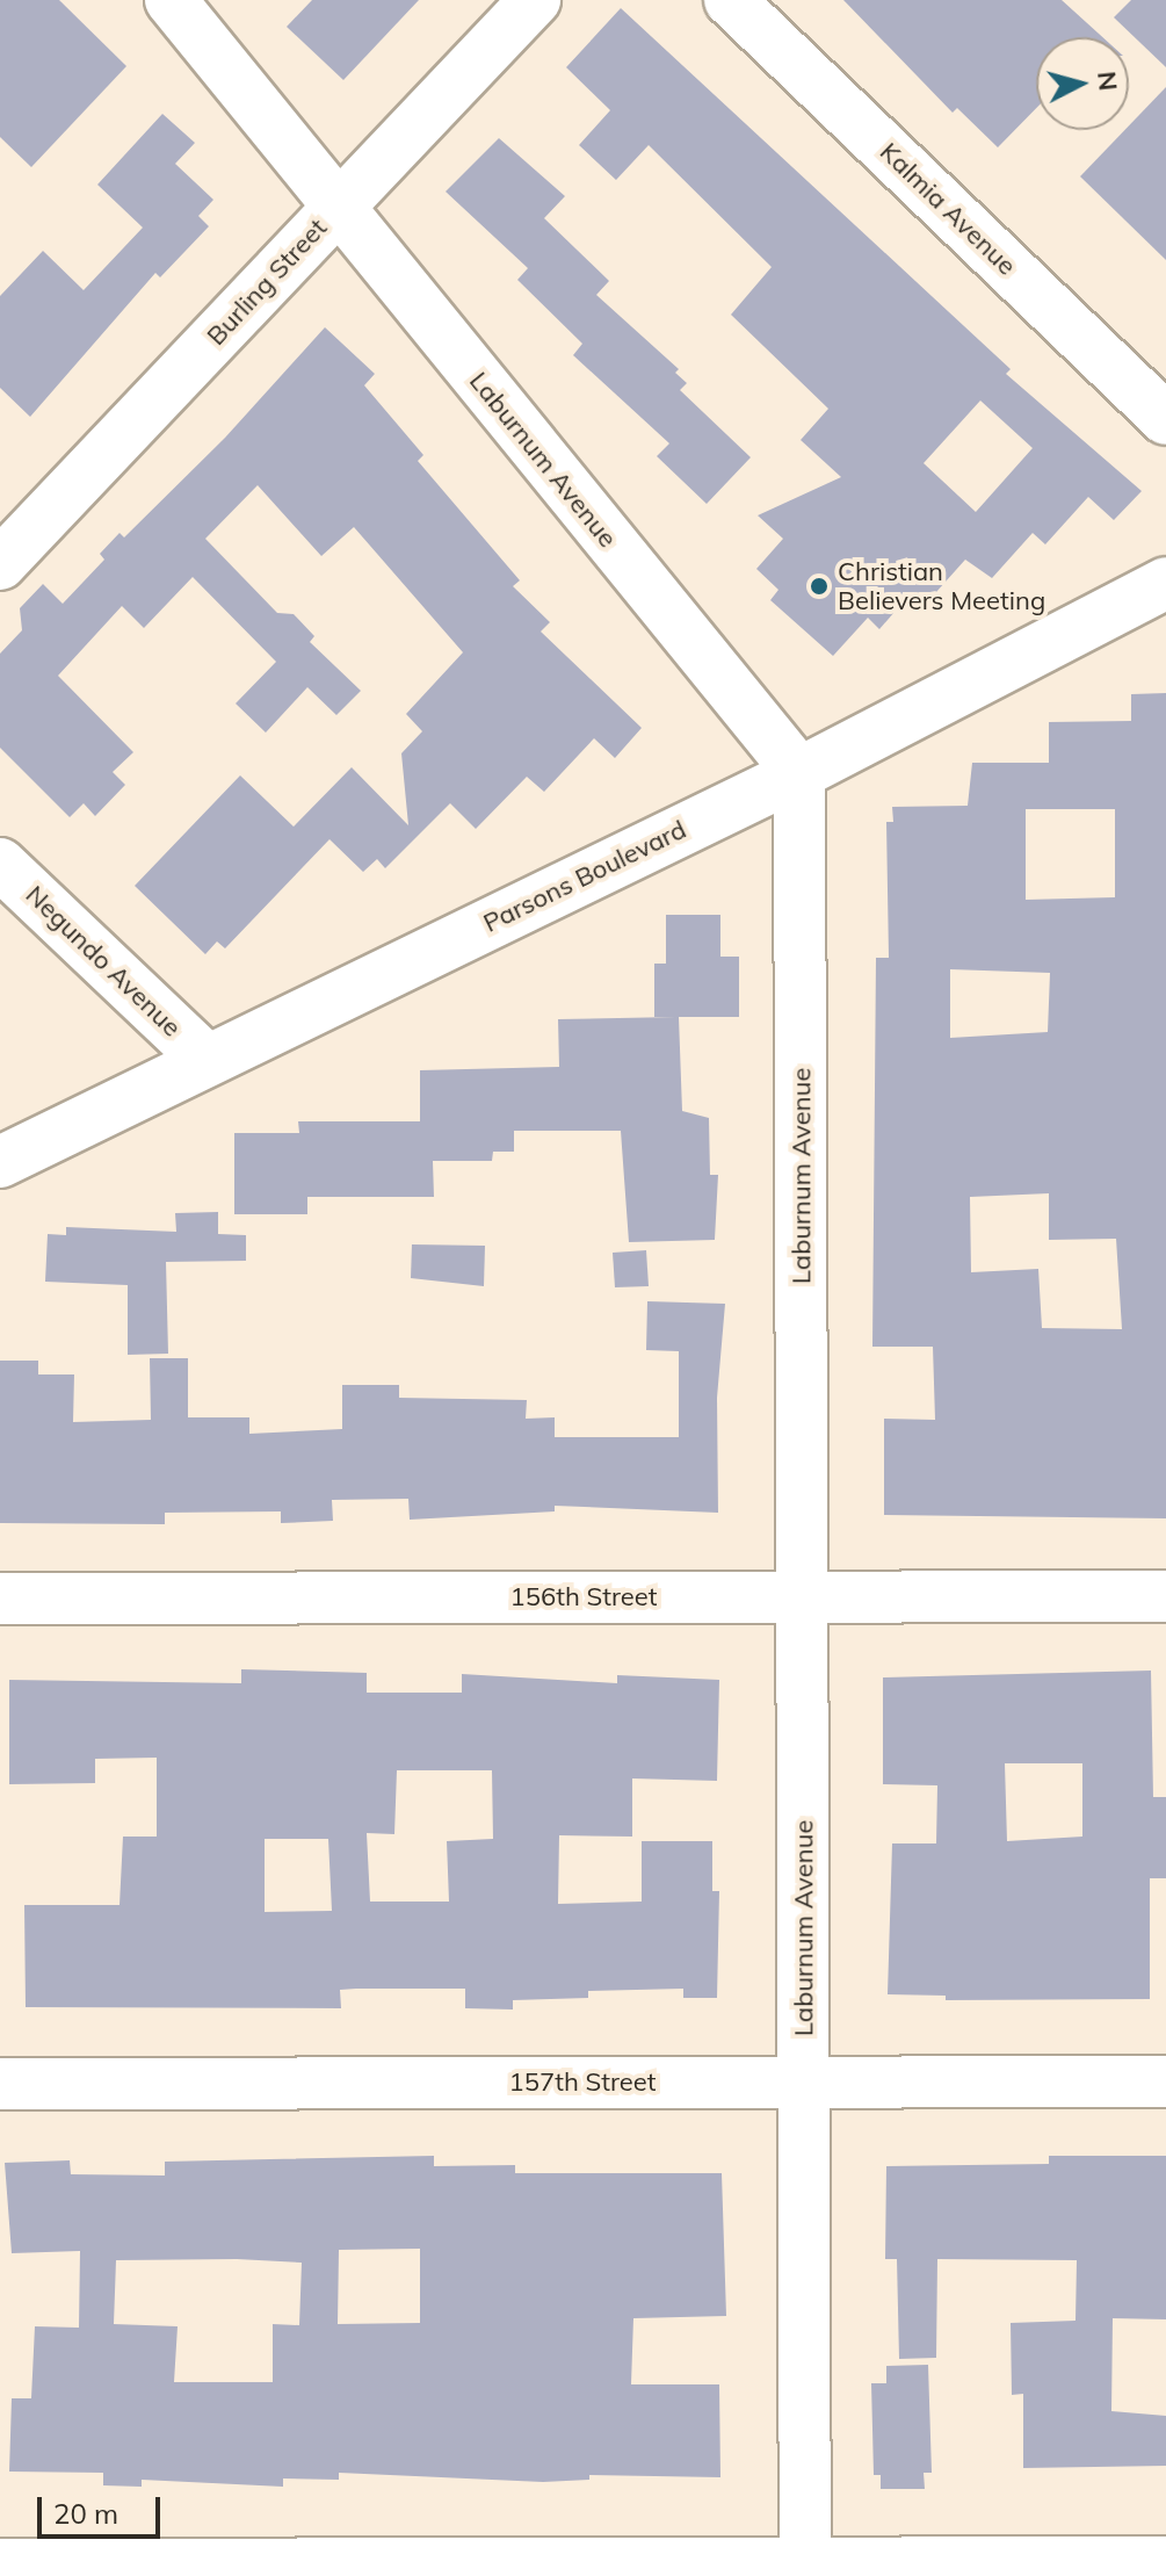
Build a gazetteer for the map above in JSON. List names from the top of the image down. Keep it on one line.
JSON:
{"streets":{"street":["Kalmia Avenue","Burling Street","Laburnum Avenue","Parsons Boulevard","Negundo Avenue","156th Street","157th Street"]},"crossings":[["Burling Street","Laburnum Avenue"],["Laburnum Avenue","Parsons Boulevard"],["Laburnum Avenue","156th Street"],["Laburnum Avenue","157th Street"],["Parsons Boulevard","Negundo Avenue"]],"places":["Christian Believers Meeting"],"scale_bar":"20 m","north":"right"}
